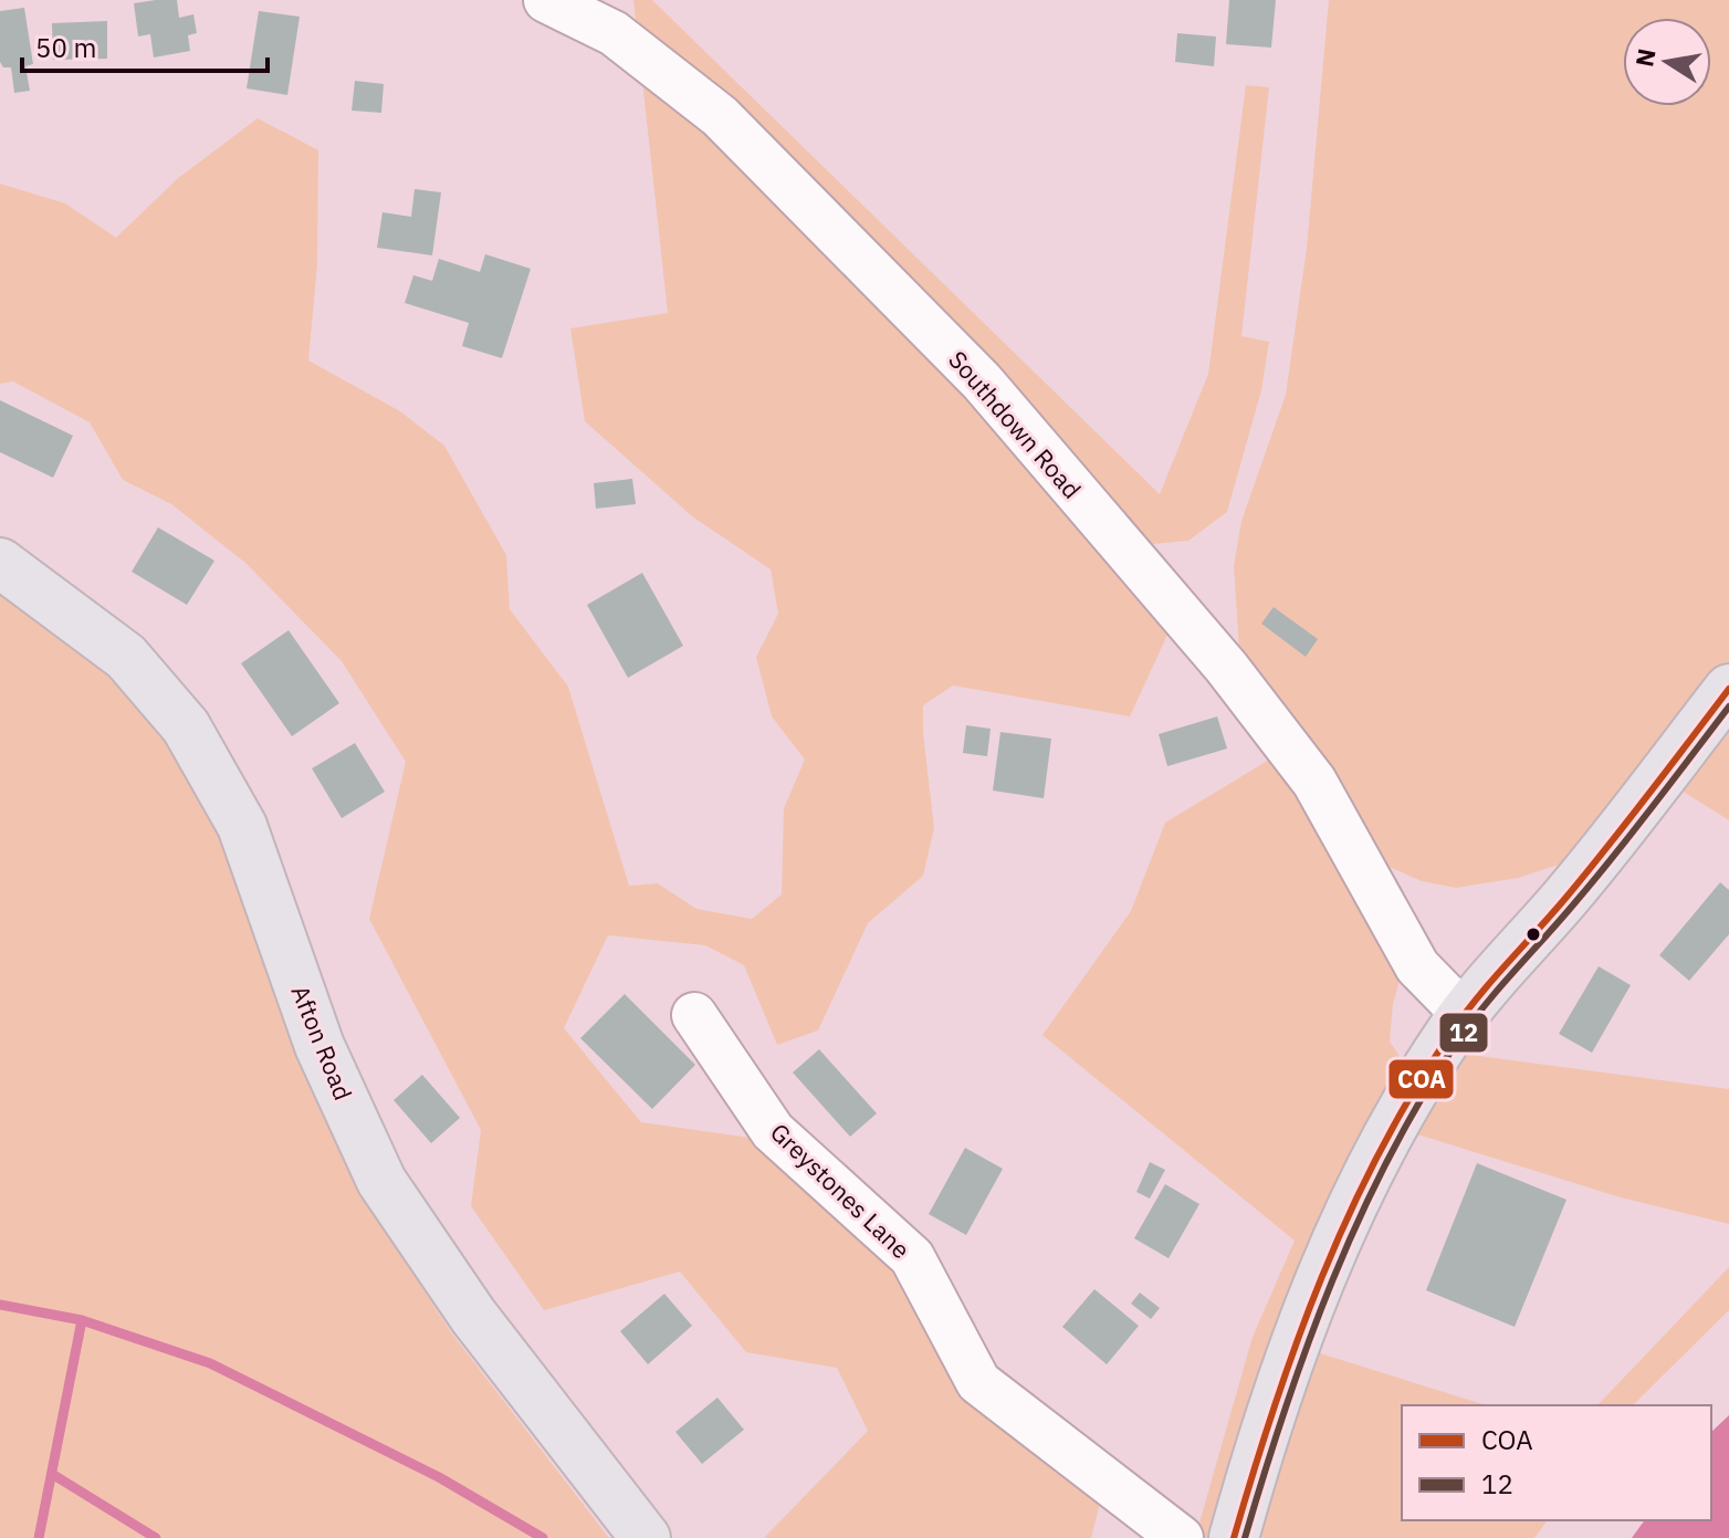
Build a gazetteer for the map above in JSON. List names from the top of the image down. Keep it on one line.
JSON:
{"streets":{"main road":["Afton Road"],"street":["Southdown Road","Greystones Lane"]},"lines":["transit line COA","transit line 12"],"legend":["COA","12"],"scale_bar":"50 m","north":"left"}
